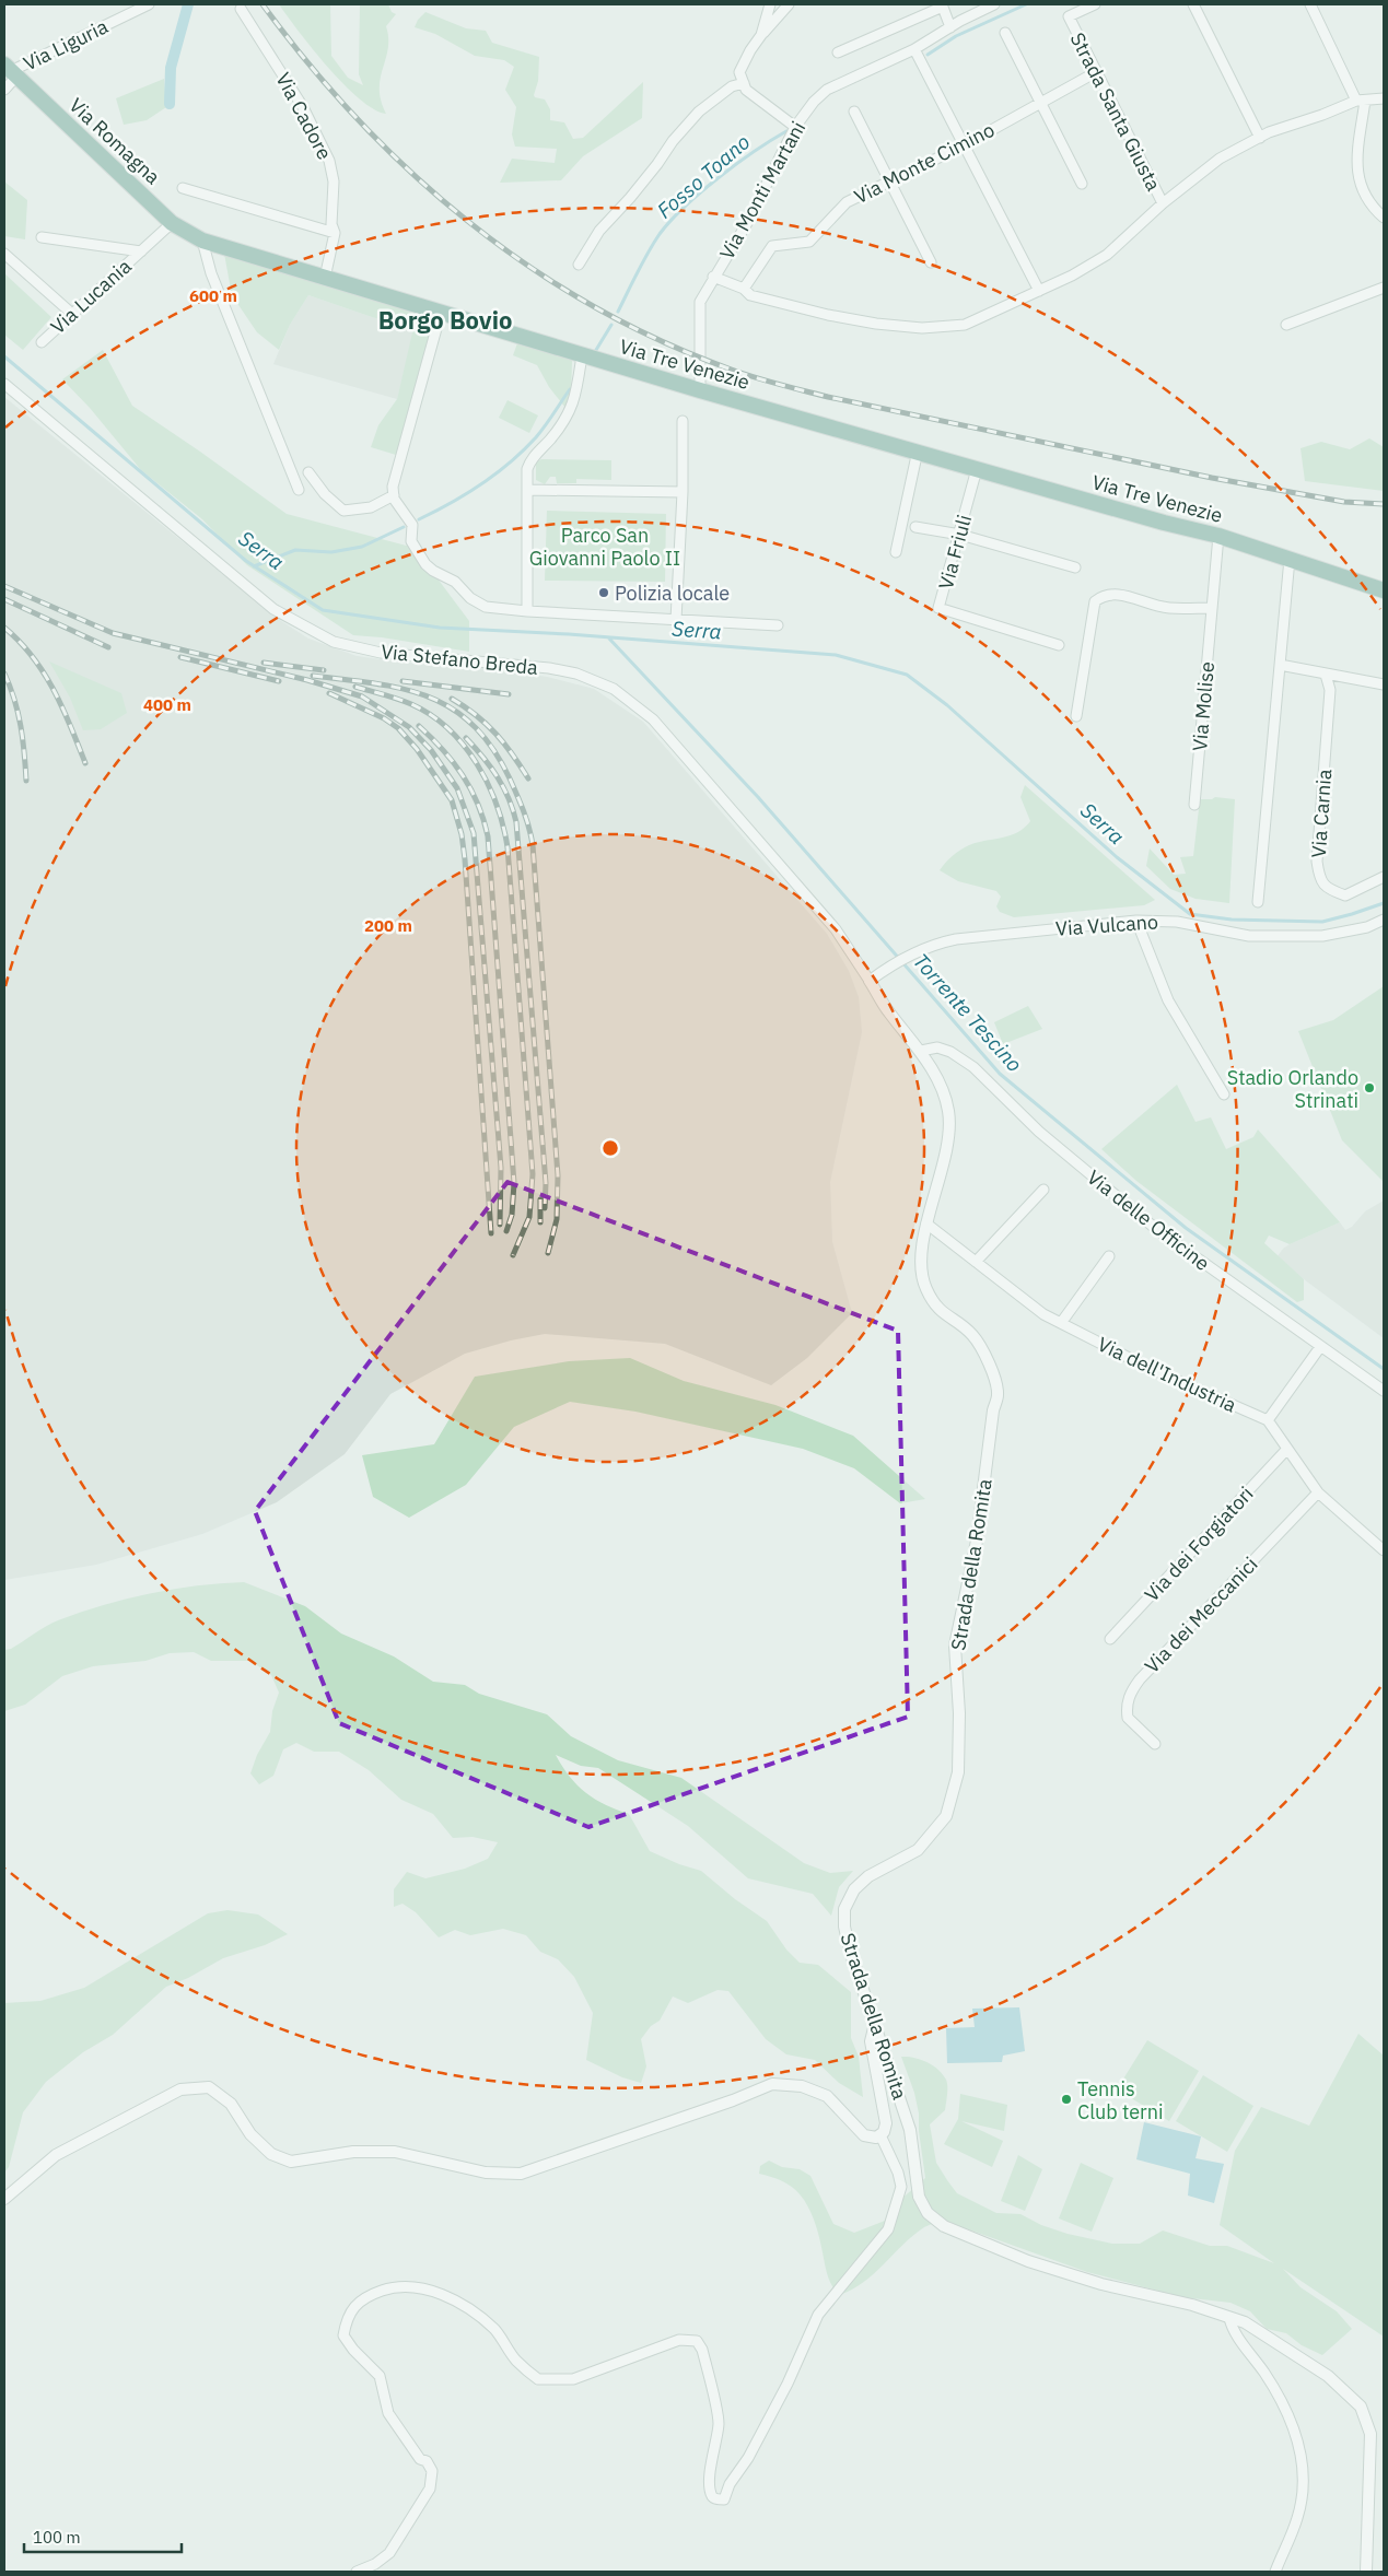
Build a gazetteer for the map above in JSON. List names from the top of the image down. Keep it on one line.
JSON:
{"streets":{"main road":["Via Romagna","Via Tre Venezie"],"street":["Via Liguria","Strada Santa Giusta","Via Cadore","Via Monte Cimino","Via Monti Martani","Via Lucania","Via Friuli","Via Stefano Breda","Via Molise","Via Carnia","Via Vulcano","Via delle Officine","Via dell'Industria","Via dei Forgiatori","Strada della Romita","Via dei Meccanici"]},"crossings":[["Via Liguria","Via Romagna"],["Strada Santa Giusta","Via Monte Cimino"],["Strada Santa Giusta","Via Monti Martani"],["Via Cadore","Via Tre Venezie"],["Via Romagna","Via Lucania"],["Via Romagna","Via Tre Venezie"],["Via Monti Martani","Via Tre Venezie"],["Via Tre Venezie","Via Friuli"],["Via Tre Venezie","Via Molise"],["Via Stefano Breda","Via Vulcano"],["Via Stefano Breda","Strada della Romita"],["Via Vulcano","Strada della Romita"],["Via delle Officine","Strada della Romita"],["Via dell'Industria","Strada della Romita"]],"districts":["Borgo Bovio"],"water":["Fosso Toano","Serra","Torrente Tescino"],"parks":["Parco San Giovanni Paolo II"],"places":["Polizia locale","Stadio Orlando Strinati","Tennis Club terni"],"scale_bar":"100 m","rings":["600 m","400 m","200 m"]}
